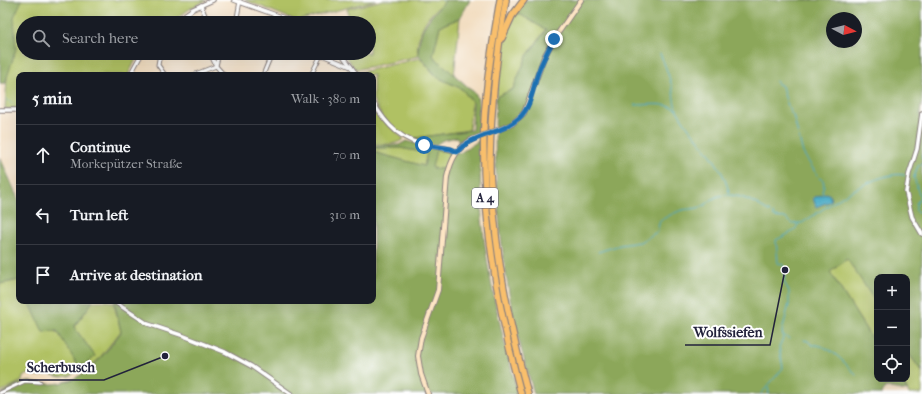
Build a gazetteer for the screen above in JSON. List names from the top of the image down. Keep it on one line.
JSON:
{"streets":{"highway":["A 4"]},"places":["Wolfssiefen","Scherbusch"],"north":"right","page":{"search":"Search here","heading":["5 min","Walk · 380 m"],"list":[["Continue","Morkepützer Straße","70 m"],["Turn left","310 m"],"Arrive at destination"],"map_buttons":["+","−"]}}
